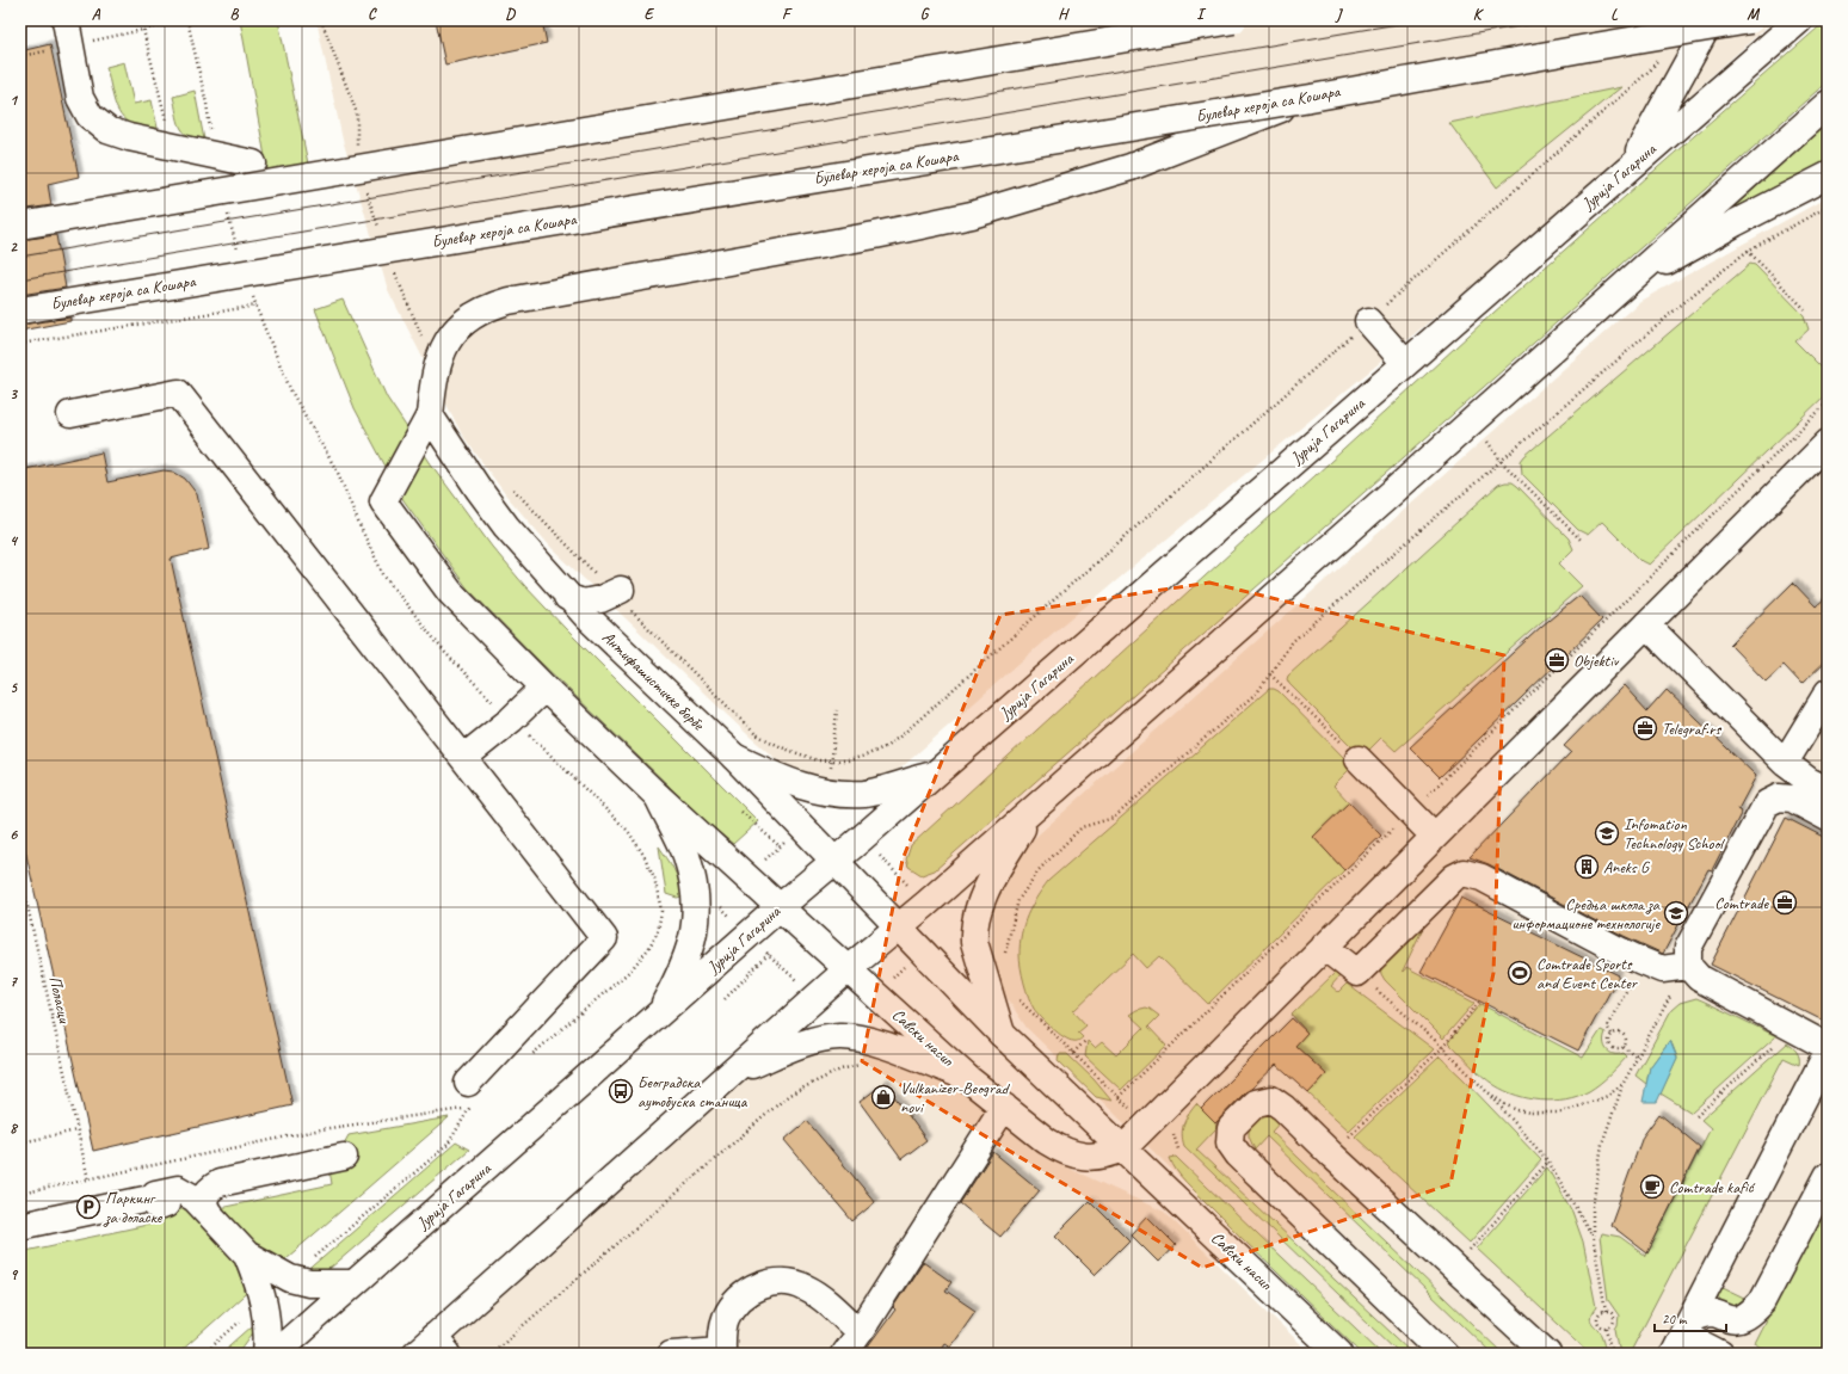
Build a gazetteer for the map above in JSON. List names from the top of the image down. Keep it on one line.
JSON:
{"streets":{"main road":["Булевар хероја са Кошара","Јурија Гагарина","Антифашистичке борбе","Савски насип"],"path":["Поласци"]},"crossings":[["Јурија Гагарина","Антифашистичке борбе"],["Антифашистичке борбе","Савски насип"]],"places":{"office":["Objektiv","Telegraf.rs","Comtrade"],"school or university":["Infomation Technology School","Средња школа за информационе технологије"],"building":["Aneks G"],"sports":["Comtrade Sports and Event Center"],"bus stop":["Београдска аутобуска станица"],"shop":["Vulkanizer-Beograd novi"],"cafe":["Comtrade kafić"],"parking":["Паркинг за доласке"]},"scale_bar":"20 m","grid":{"columns":["A","B","C","D","E","F","G","H","I","J","K","L","M"],"rows":["1","2","3","4","5","6","7","8","9"]}}
